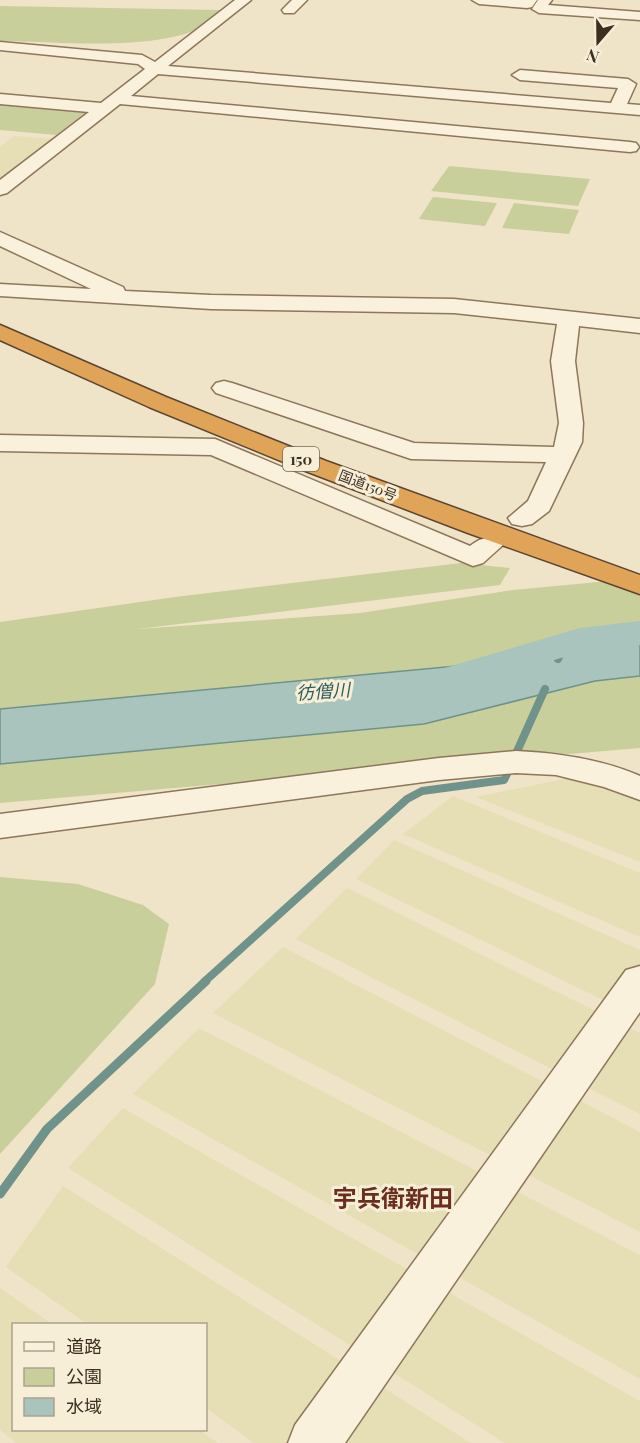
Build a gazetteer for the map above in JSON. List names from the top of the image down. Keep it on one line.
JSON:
{"streets":{"highway":["150","国道150号"]},"districts":["宇兵衛新田"],"water":["彷僧川"],"legend":["道路","公園","水域"],"north":"bottom"}
